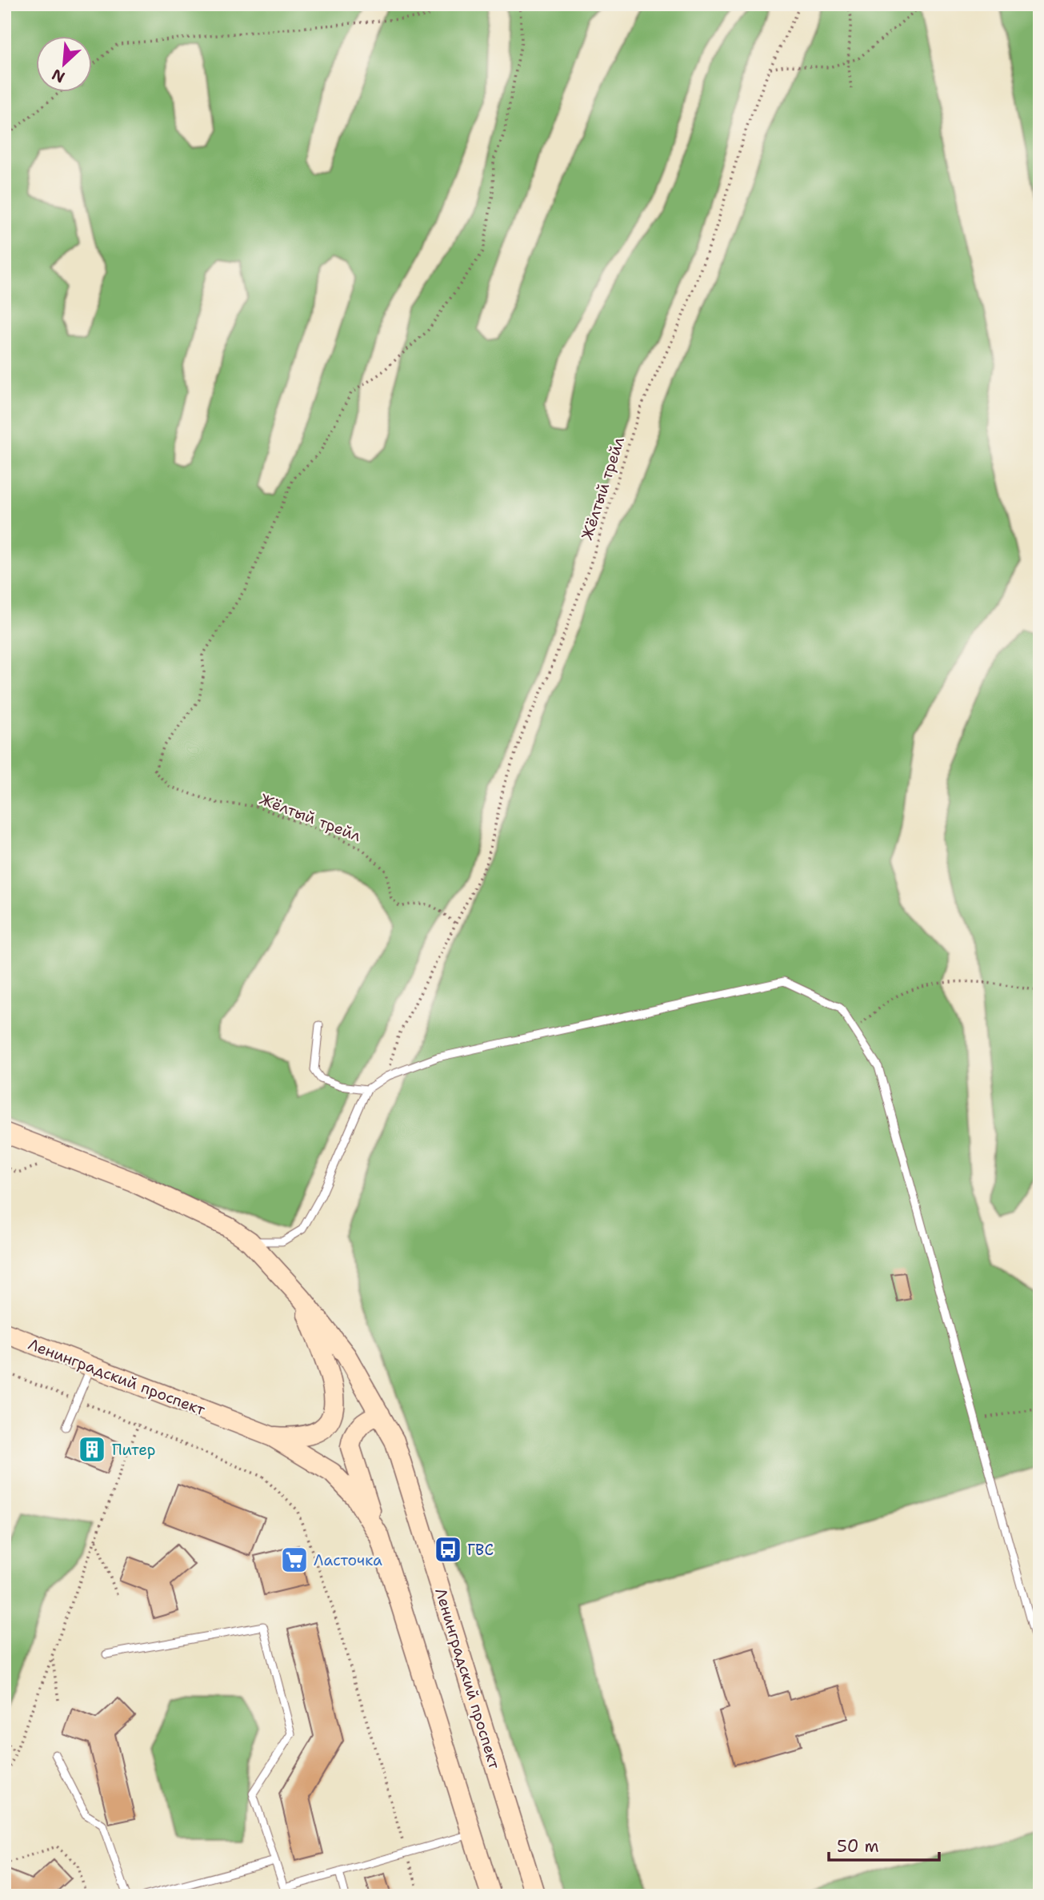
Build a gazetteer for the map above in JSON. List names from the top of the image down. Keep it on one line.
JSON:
{"streets":{"main road":["Ленинградский проспект"],"path":["Жёлтый трейл"]},"places":{"building":["Питер"],"bus stop":["ГВС"],"supermarket":["Ласточка"]},"scale_bar":"50 m","north":"bottom left"}
